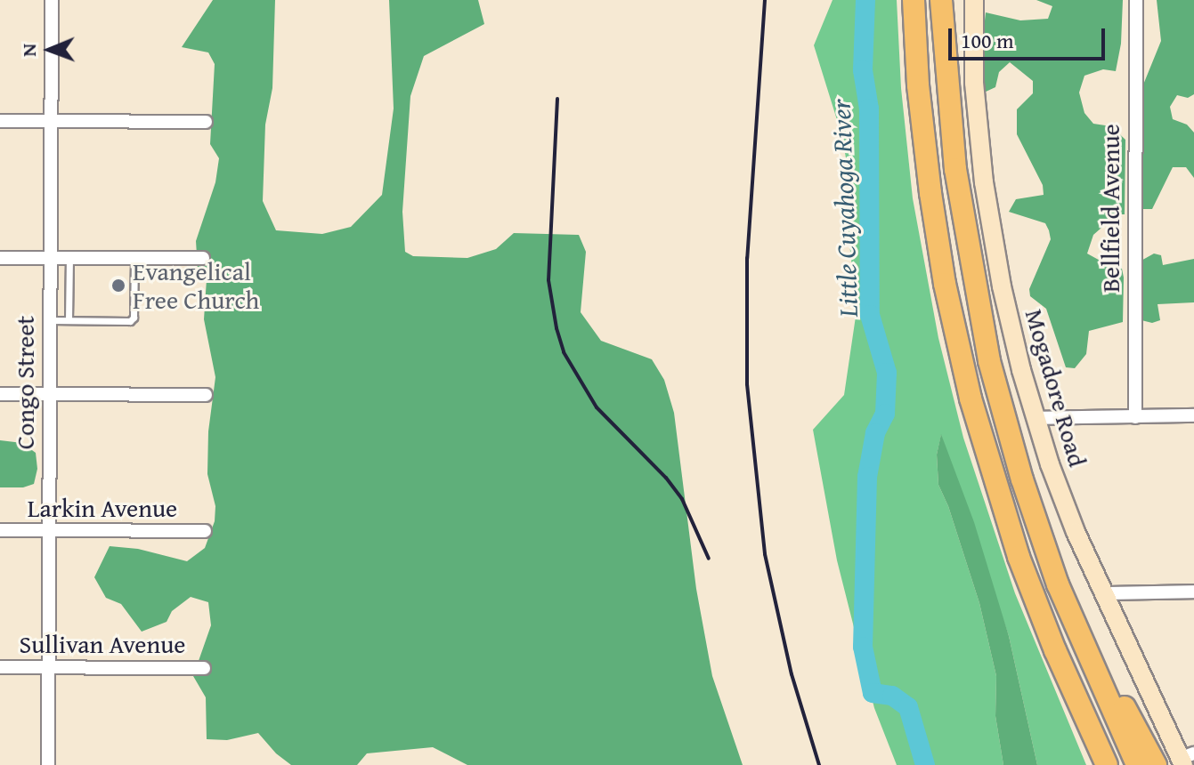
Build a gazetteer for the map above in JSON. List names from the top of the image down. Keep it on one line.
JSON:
{"streets":{"street":["Bellfield Avenue","Congo Street","Mogadore Road","Larkin Avenue","Sullivan Avenue"]},"crossings":[["Congo Street","Larkin Avenue"],["Congo Street","Sullivan Avenue"]],"water":["Little Cuyahoga River"],"places":["Evangelical Free Church"],"scale_bar":"100 m","north":"left"}
